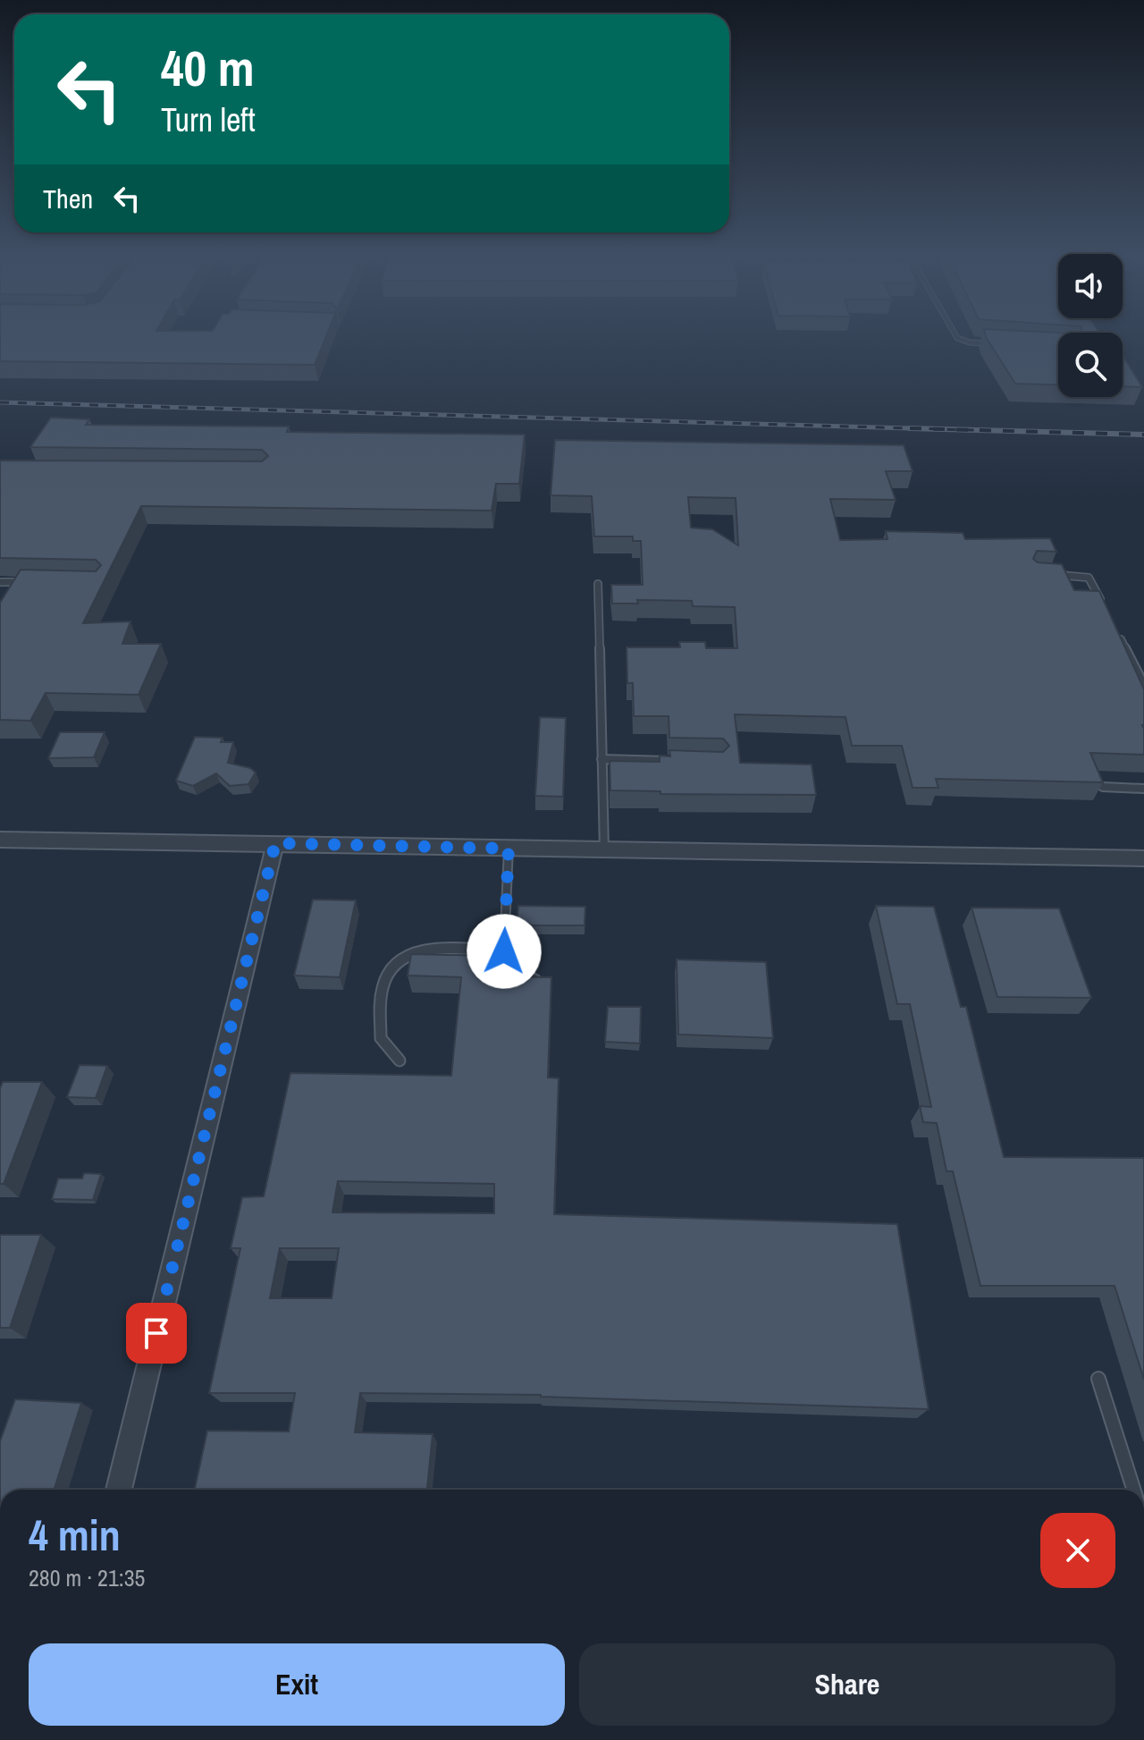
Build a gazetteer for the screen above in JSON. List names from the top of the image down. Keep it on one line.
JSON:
{"page":{"turn":["40 m","Turn left"],"then":"Then","heading":["4 min","280 m · 21:35"],"buttons":["Exit","Share"]}}
